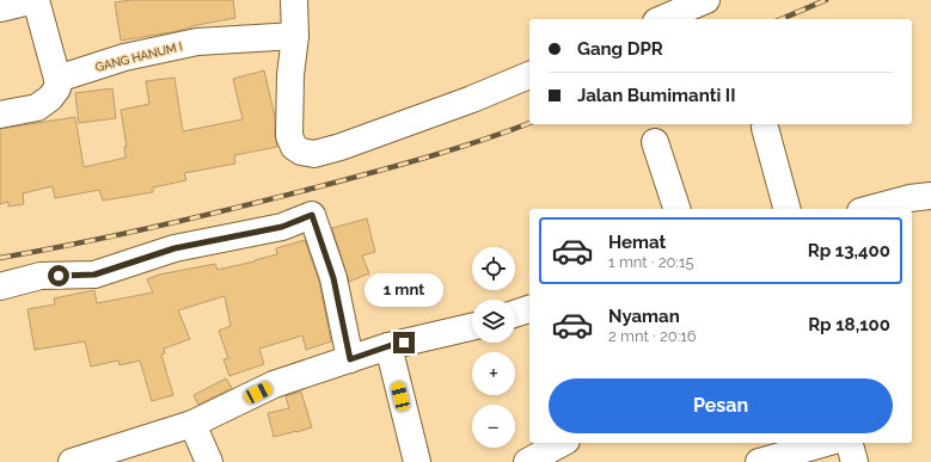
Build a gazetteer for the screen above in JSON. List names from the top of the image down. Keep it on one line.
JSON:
{"streets":{"street":["GANG HANUM I"]},"page":{"banner":["Gang DPR","Jalan Bumimanti II"],"list":[{"name":"Hemat","note":"1 mnt · 20:15","value":"Rp 13,400"},{"name":"Nyaman","note":"2 mnt · 20:16","value":"Rp 18,100"}],"map_buttons":["+","−"],"bubble":"1 mnt","buttons":"Pesan"}}
